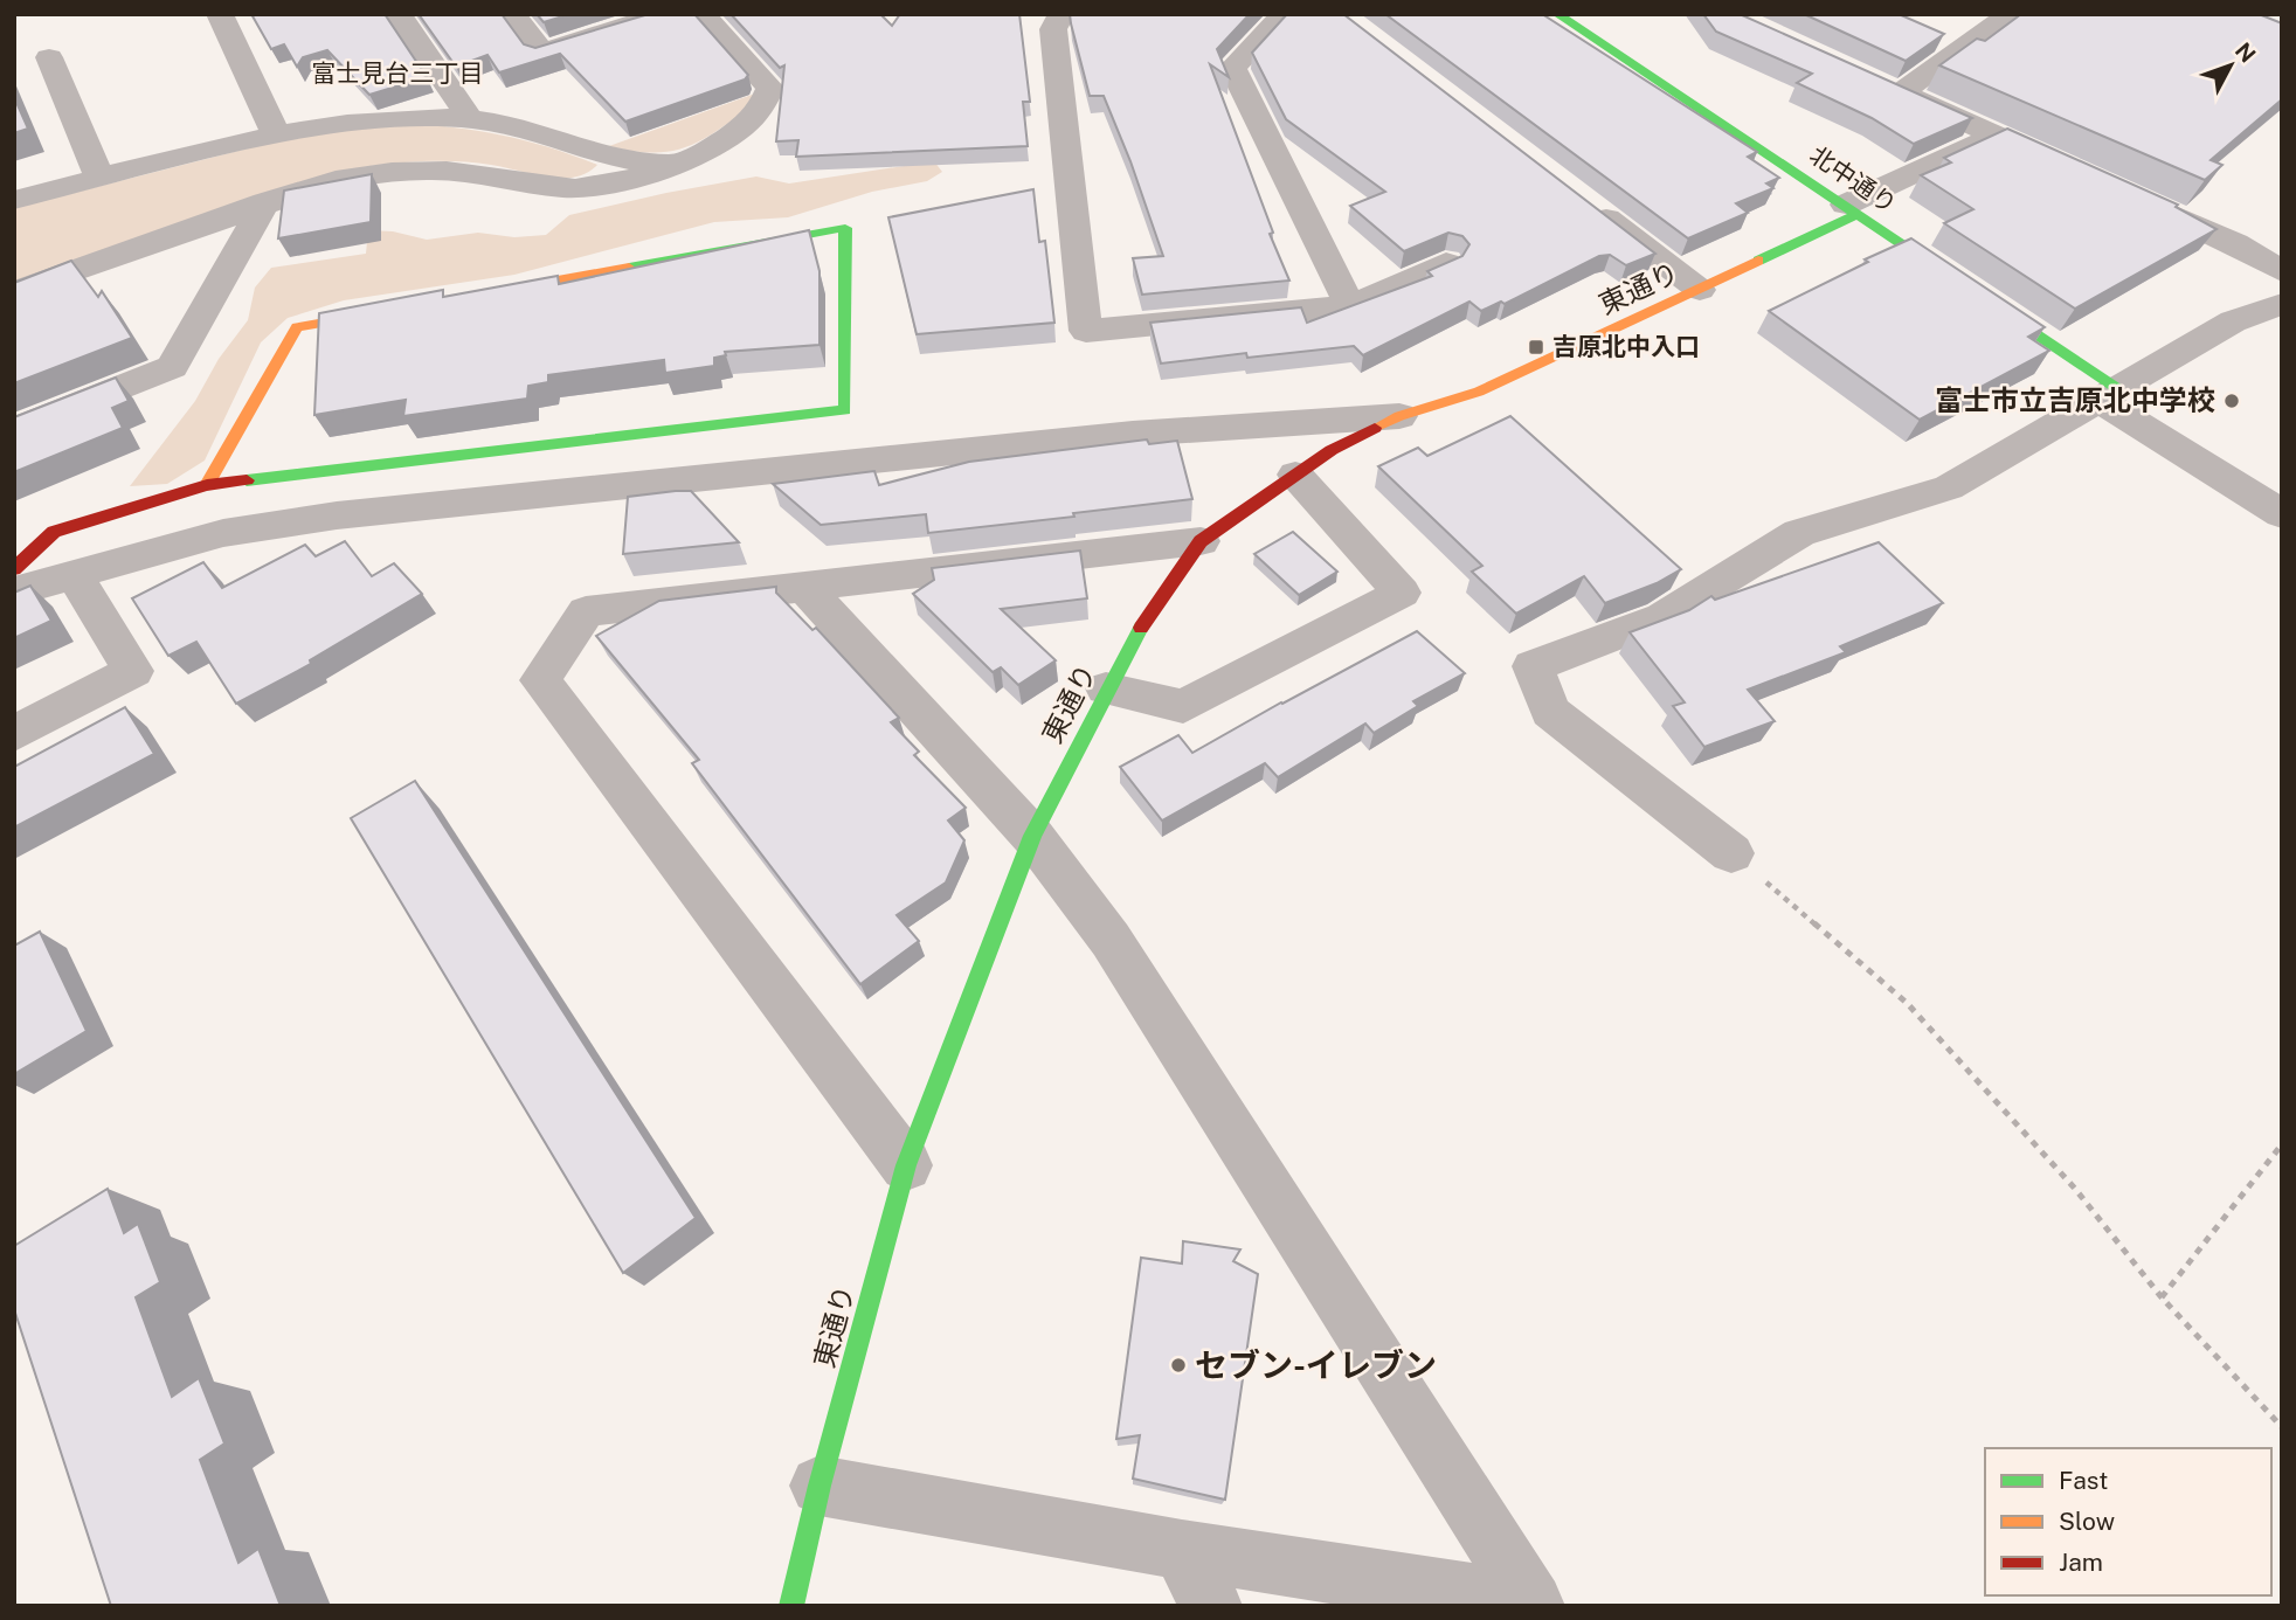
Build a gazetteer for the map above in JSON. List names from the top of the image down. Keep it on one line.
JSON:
{"streets":{"street":["北中通り","東通り"]},"crossings":[["北中通り","東通り"]],"districts":["富士見台三丁目"],"places":{"transit":["吉原北中入口"],"other":["富士市立吉原北中学校","セブン-イレブン"]},"legend":["Fast","Slow","Jam"],"north":"top right"}
